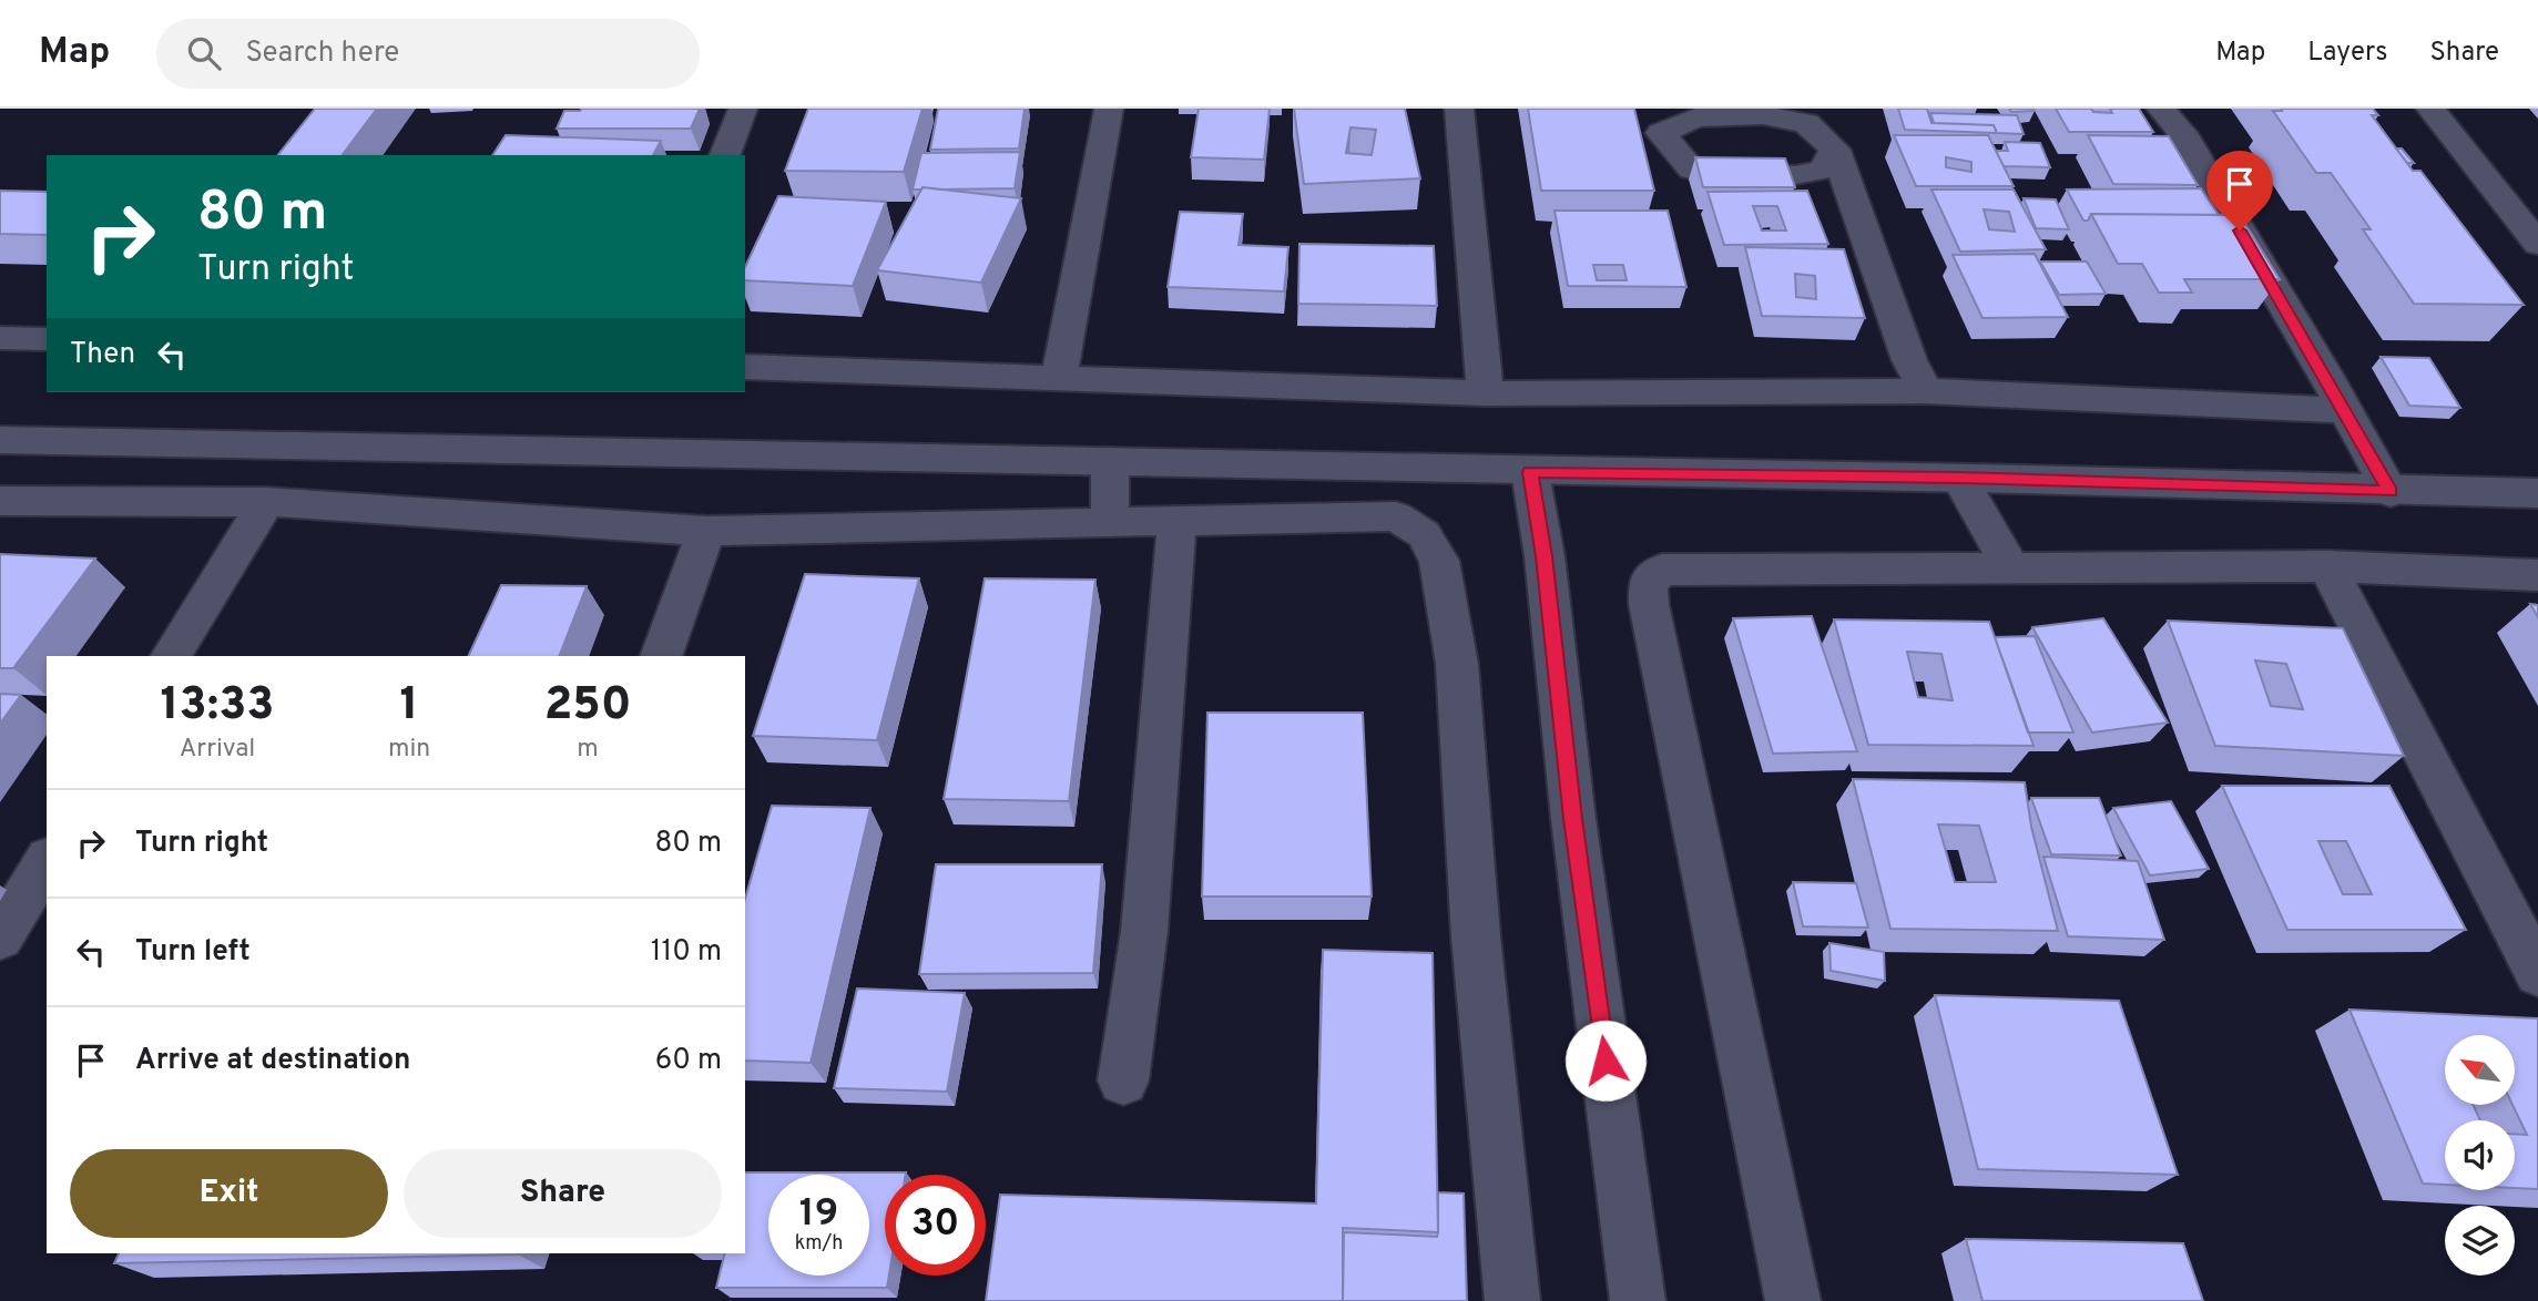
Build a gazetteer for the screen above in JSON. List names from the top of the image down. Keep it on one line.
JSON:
{"north":"top left","page":{"header":"Map","search":"Search here","nav":["Map","Layers","Share"],"turn":["80 m","Turn right"],"then":"Then","eta":["13:33","Arrival","1","min","250","m"],"list":[{"name":"Turn right","value":"80 m"},{"name":"Turn left","value":"110 m"},{"name":"Arrive at destination","value":"60 m"}],"buttons":["Exit","Share"],"speed":"19 km/h","limit":"30"}}
